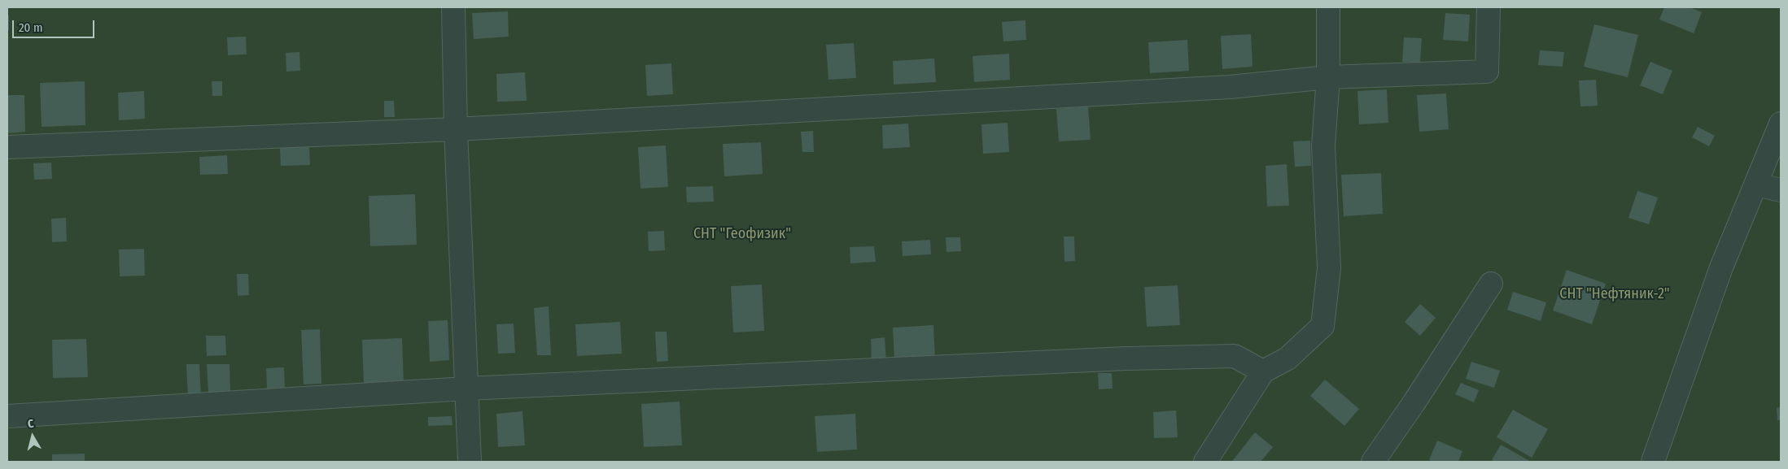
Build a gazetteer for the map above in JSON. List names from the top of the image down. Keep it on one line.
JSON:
{"parks":["СНТ \"Геофизик\"","СНТ \"Нефтяник-2\""],"scale_bar":"20 m","north":"top"}
